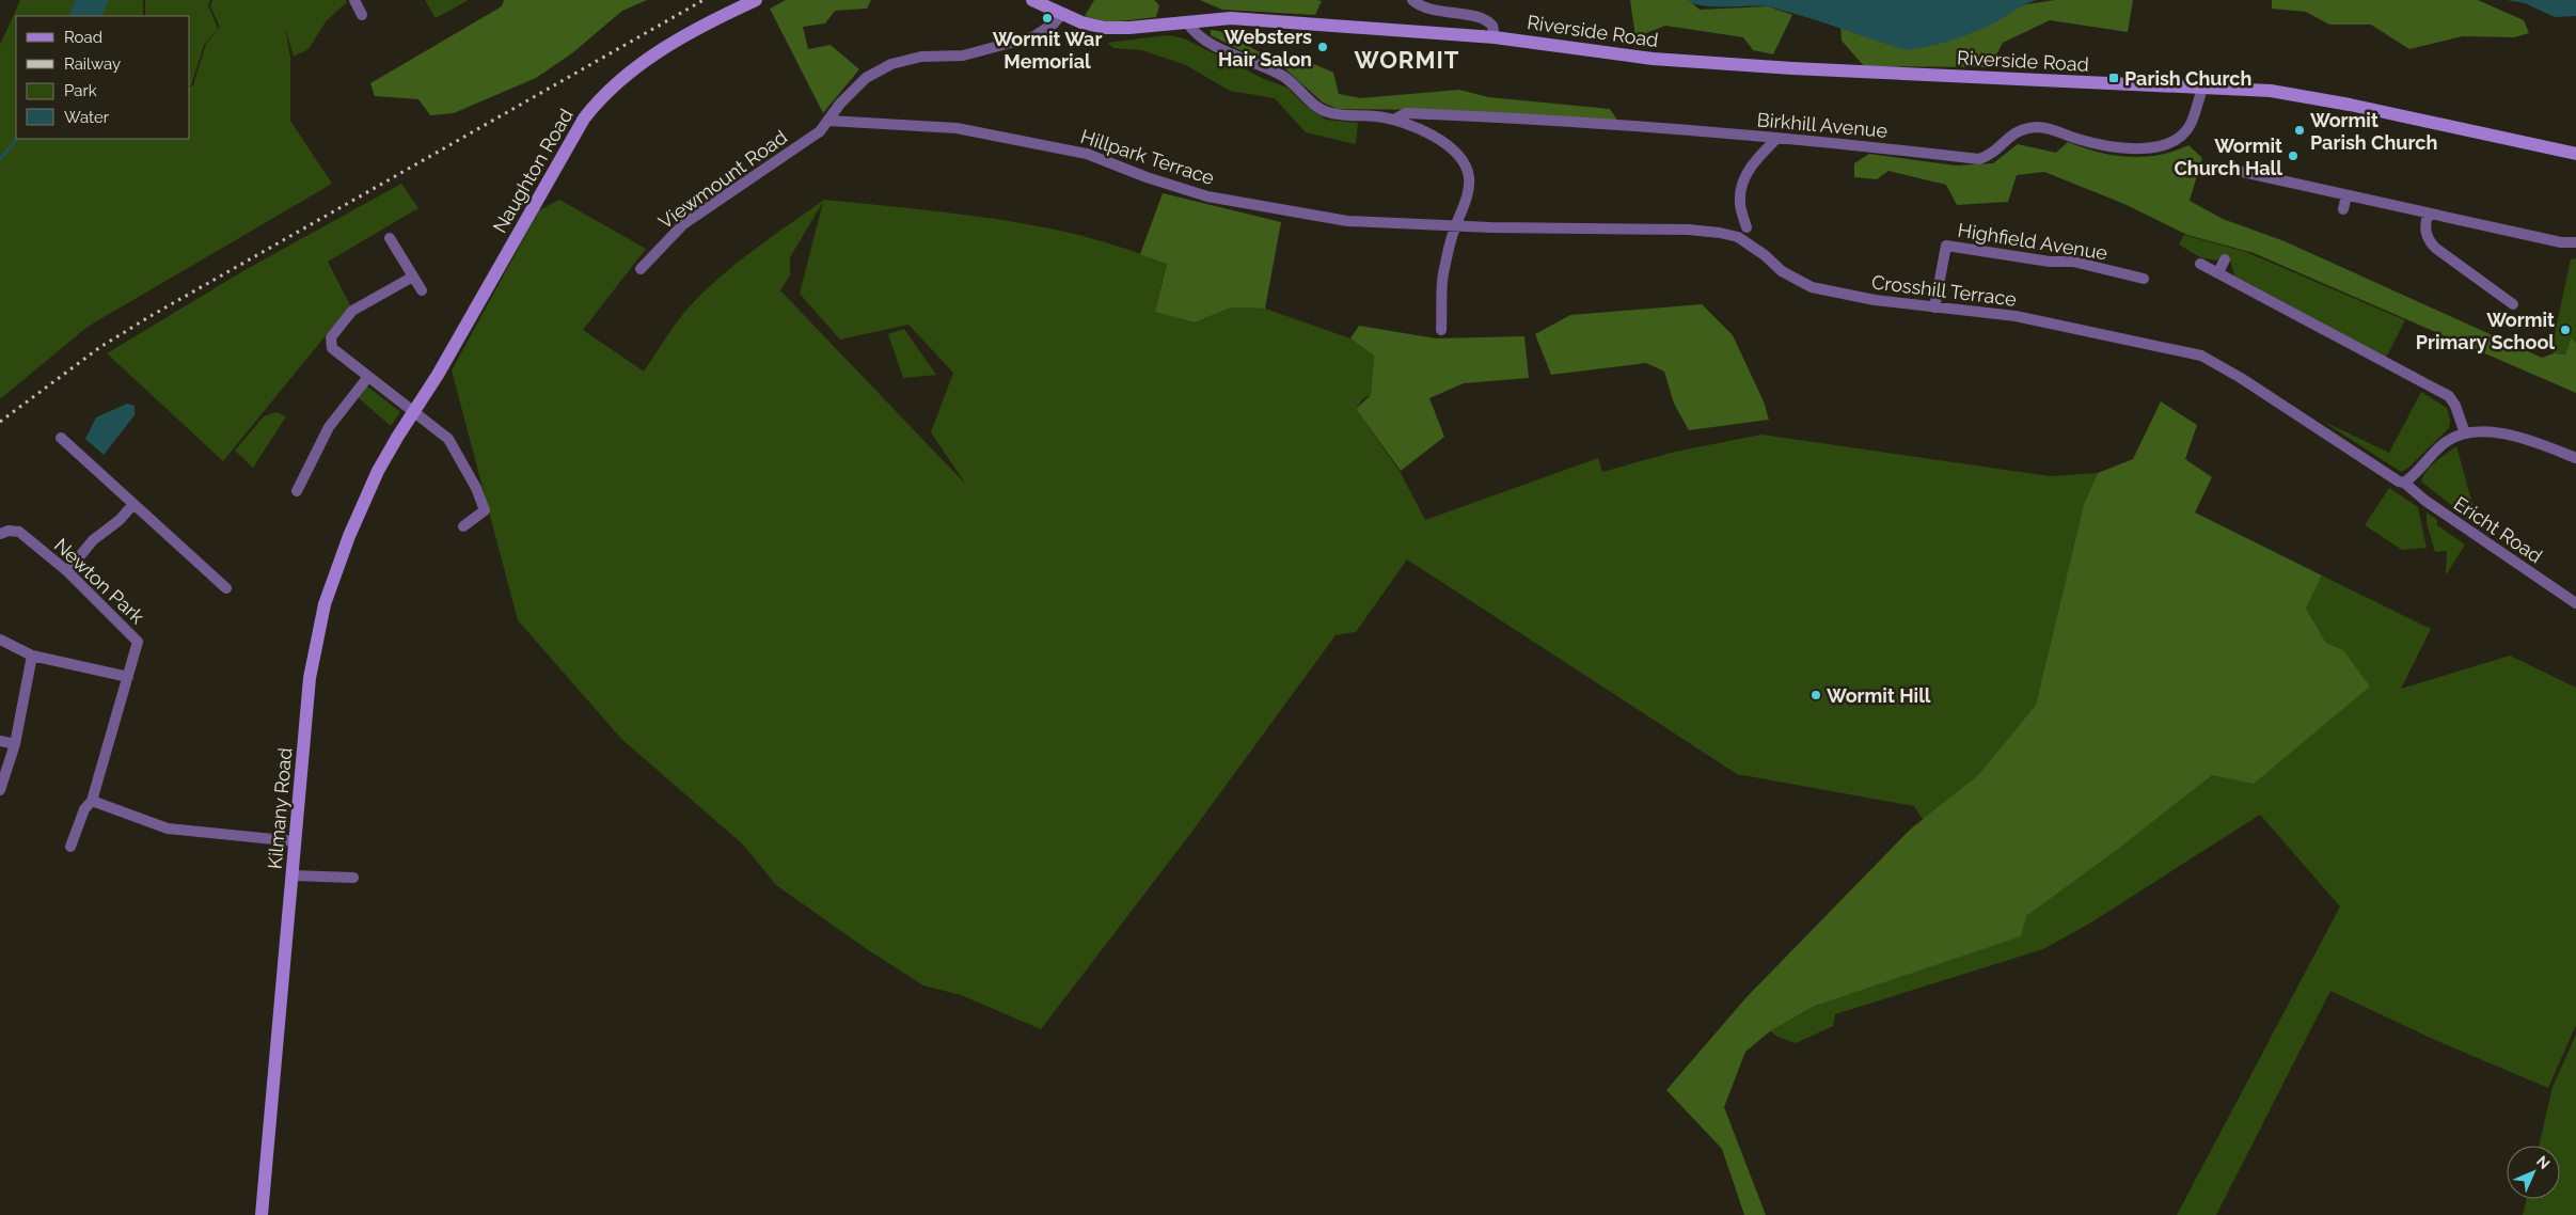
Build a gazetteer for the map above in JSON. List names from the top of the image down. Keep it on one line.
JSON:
{"streets":{"main road":["Riverside Road","Naughton Road","Kilmany Road"],"street":["Birkhill Avenue","Hillpark Terrace","Viewmount Road","Highfield Avenue","Crosshill Terrace","Ericht Road","Newton Park"]},"crossings":[["Riverside Road","Birkhill Avenue"],["Hillpark Terrace","Viewmount Road"],["Hillpark Terrace","Crosshill Terrace"],["Naughton Road","Kilmany Road"],["Highfield Avenue","Crosshill Terrace"],["Crosshill Terrace","Ericht Road"]],"districts":["WORMIT"],"places":{"other":["Wormit War Memorial","Websters Hair Salon","Wormit Parish Church","Wormit Church Hall","Wormit Primary School","Wormit Hill"],"transit":["Parish Church"]},"legend":["Road","Railway","Park","Water"],"north":"top right"}
